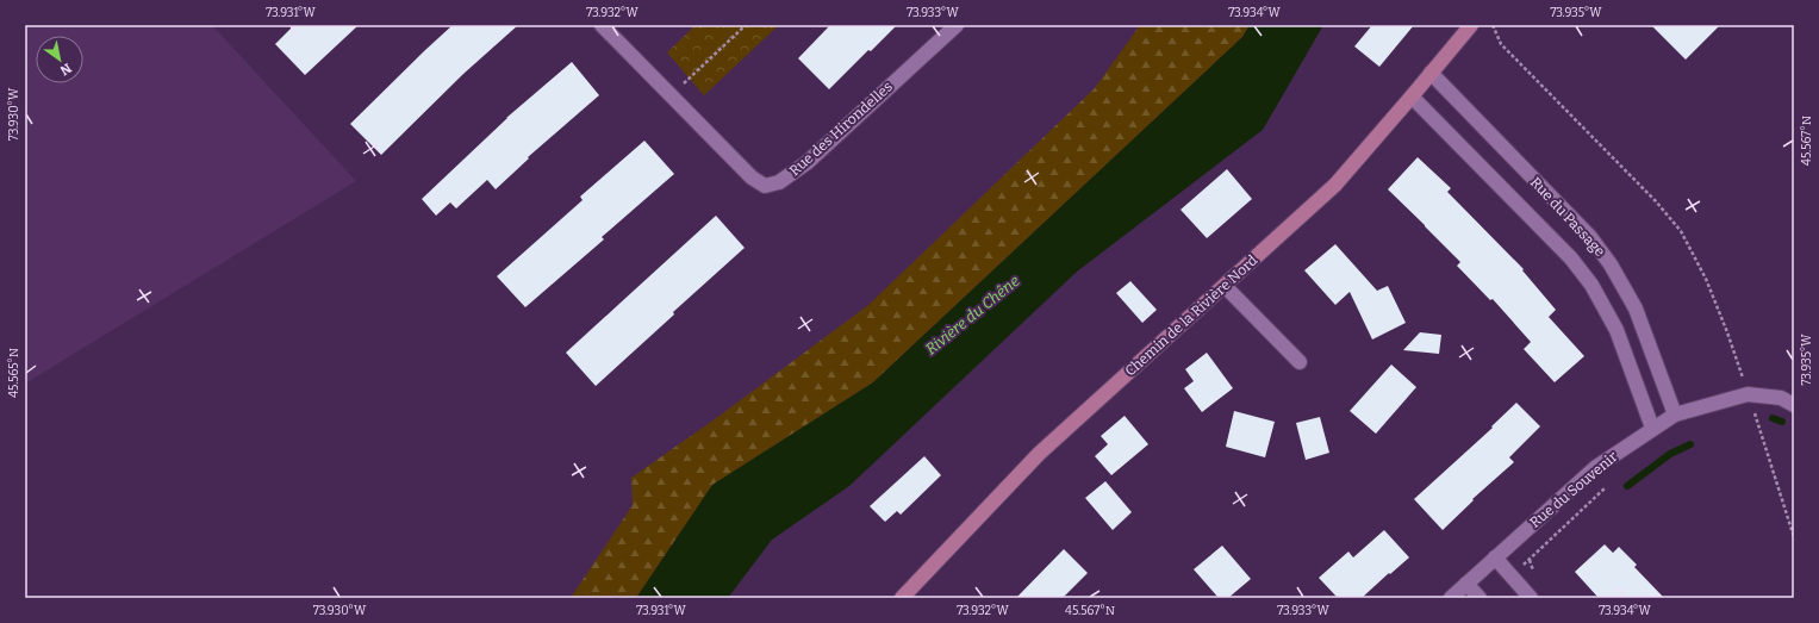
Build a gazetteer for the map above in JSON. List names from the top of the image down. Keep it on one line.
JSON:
{"streets":{"street":["Rue des Hirondelles","Rue du Passage","Chemin de la Rivière Nord","Rue du Souvenir"]},"crossings":[["Rue du Passage","Chemin de la Rivière Nord"],["Rue du Passage","Rue du Souvenir"]],"water":["Rivière du Chêne"],"north":"bottom right","coordinates":["73.931°W","73.932°W","73.933°W","73.934°W","73.935°W","73.930°W","45.567°N","45.565°N"]}
